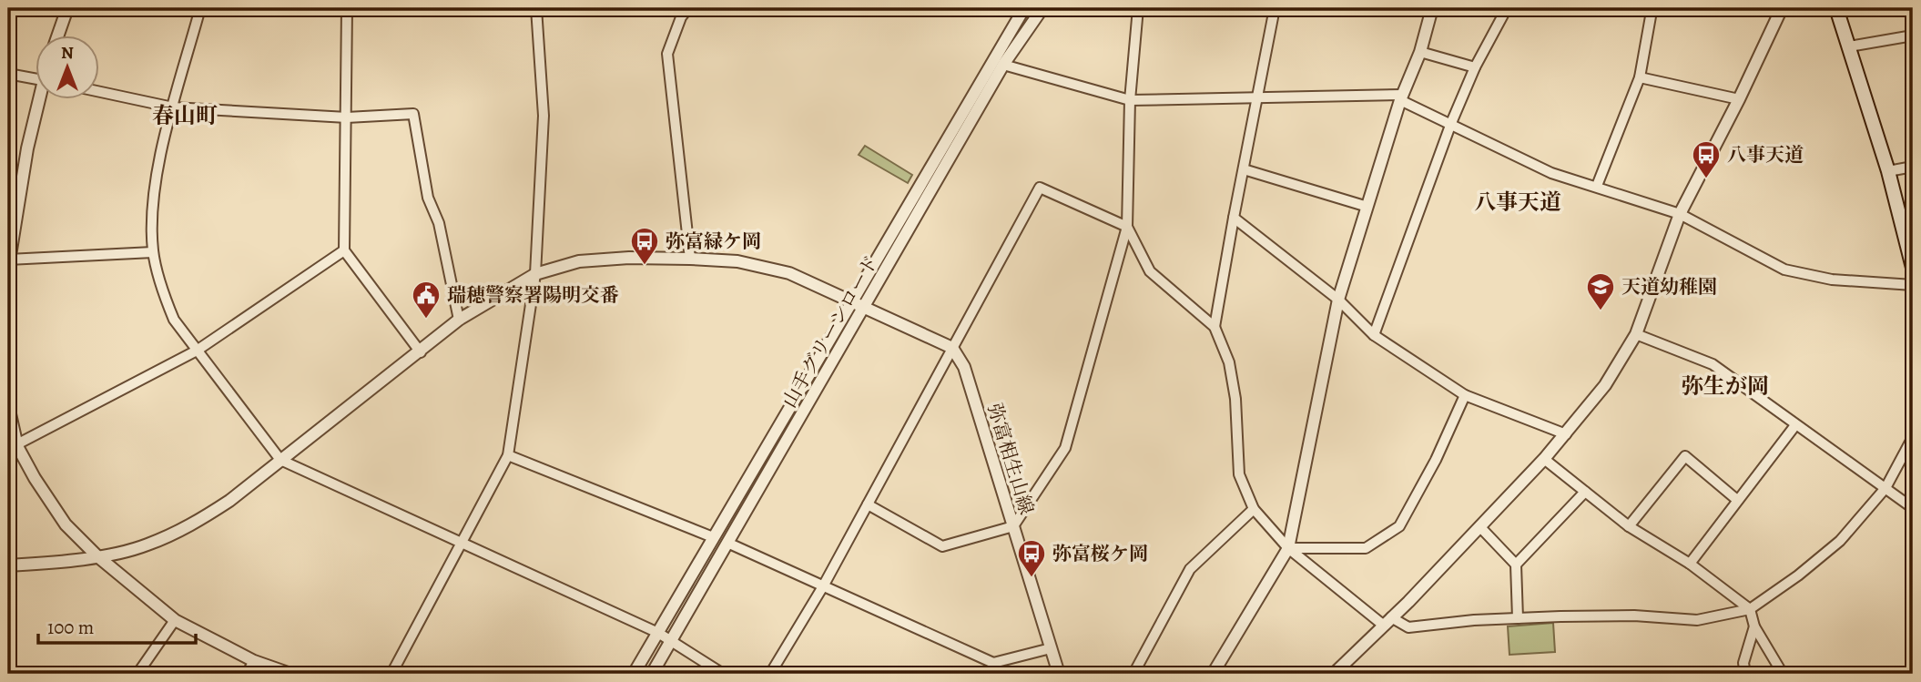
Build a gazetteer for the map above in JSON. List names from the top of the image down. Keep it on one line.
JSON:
{"streets":{"street":["山手グリーンロード","弥富相生山線"]},"districts":["春山町","八事天道","弥生が岡"],"places":{"bus stop":["八事天道","弥富緑ケ岡","弥富桜ケ岡"],"school or university":["天道幼稚園"],"public building":["瑞穂警察署陽明交番"]},"scale_bar":"100 m","north":"top"}
